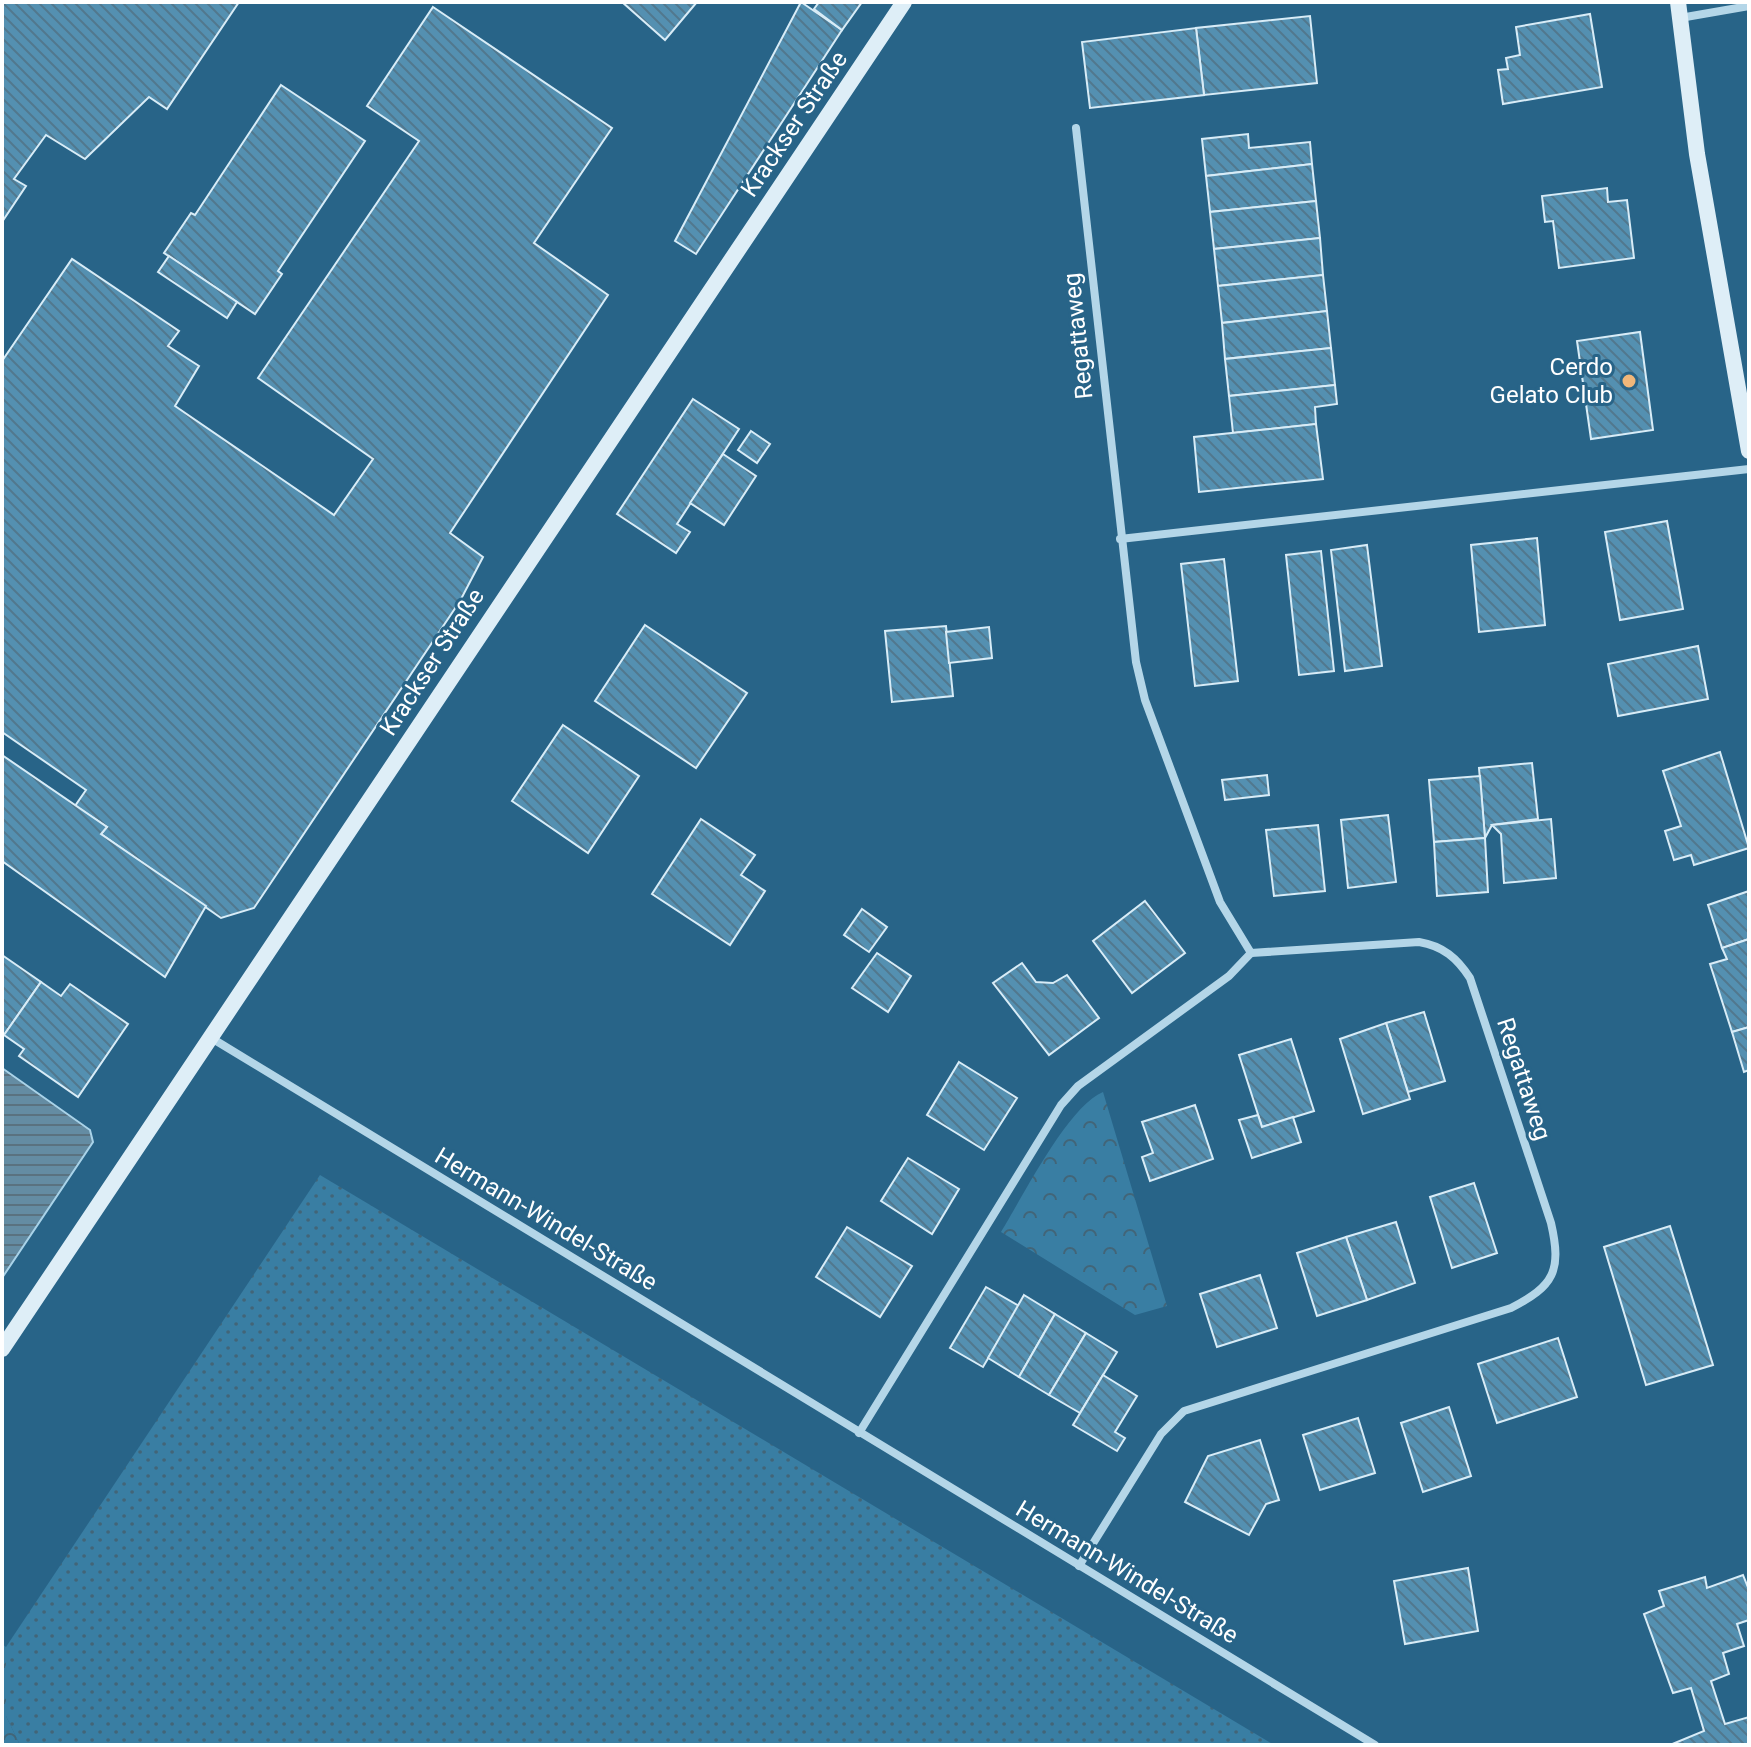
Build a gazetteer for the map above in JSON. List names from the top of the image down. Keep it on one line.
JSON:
{"streets":{"street":["Krackser Straße","Regattaweg","Hermann-Windel-Straße"]},"crossings":[["Krackser Straße","Hermann-Windel-Straße"],["Regattaweg","Hermann-Windel-Straße"]],"places":["Cerdo Gelato Club"]}
